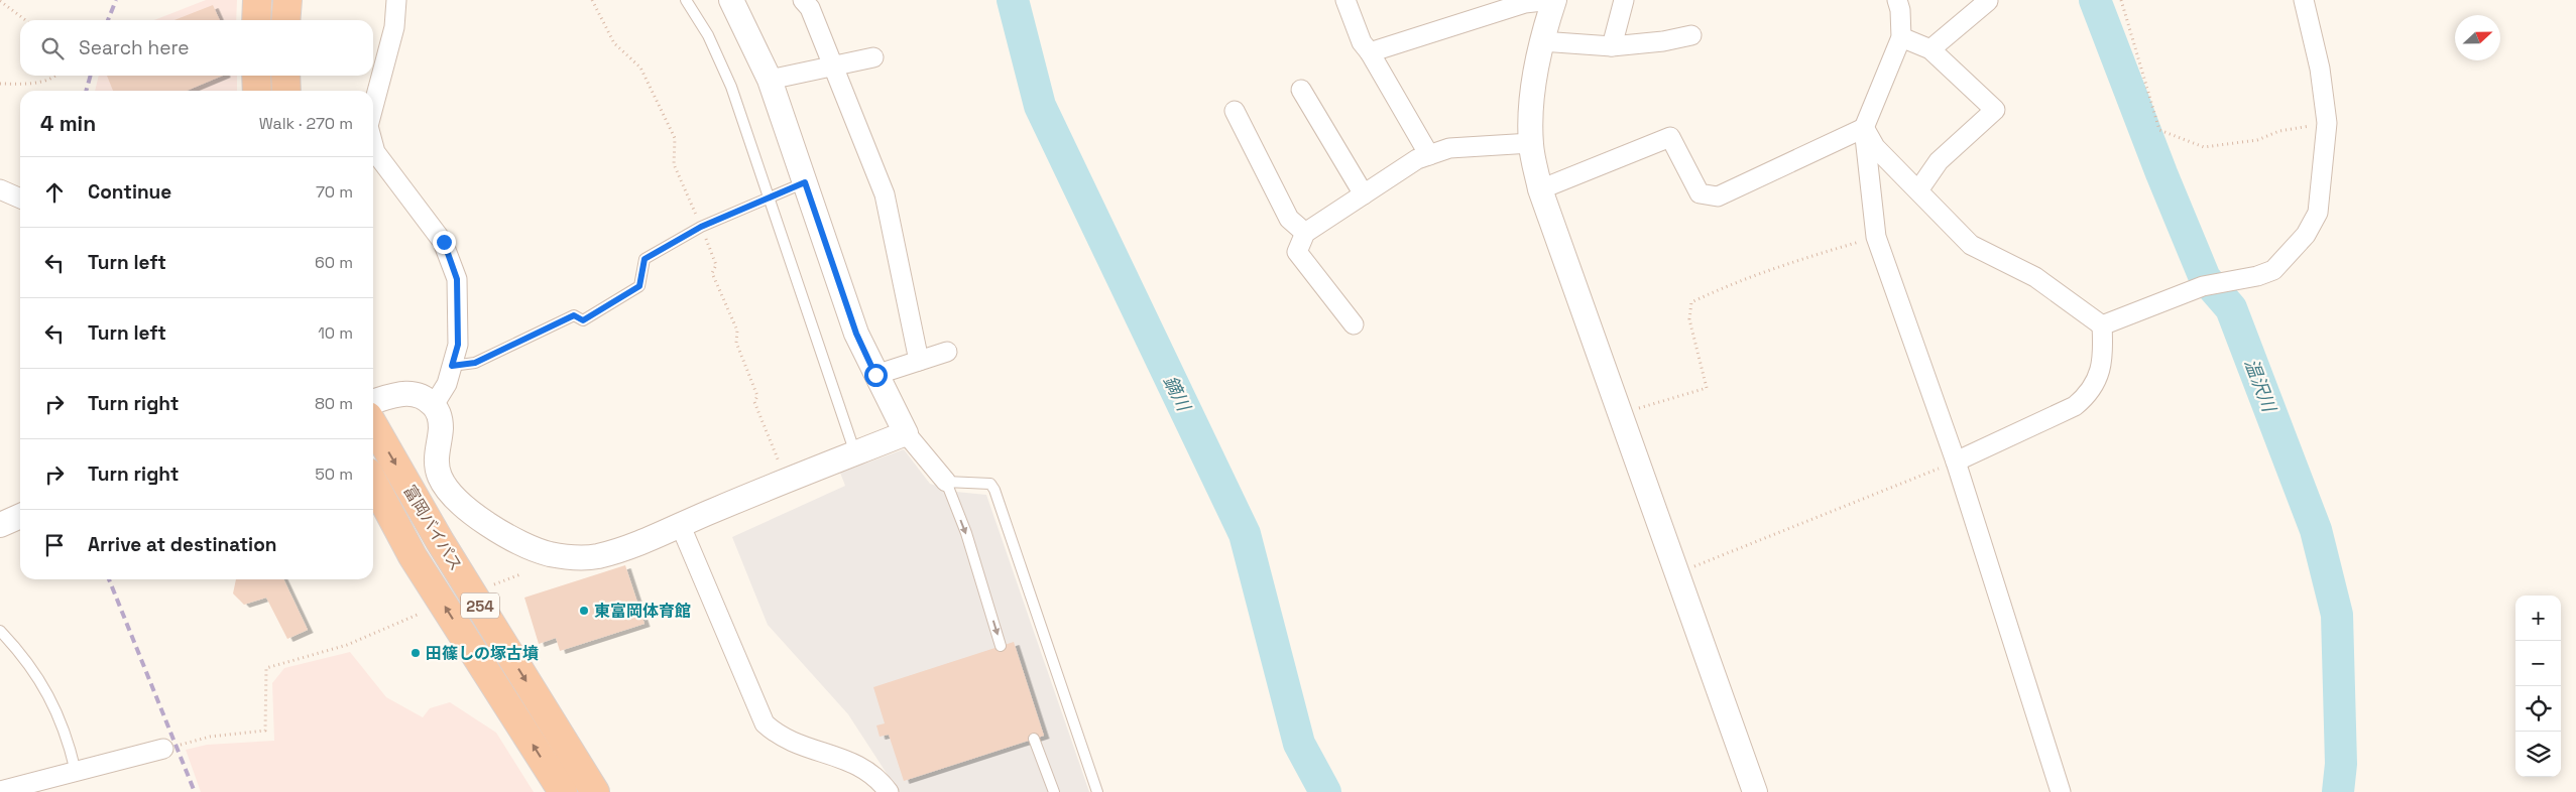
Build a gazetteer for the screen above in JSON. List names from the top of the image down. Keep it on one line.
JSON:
{"streets":{"highway":["富岡バイパス","254"]},"water":["温沢川","鏑川"],"places":["東富岡体育館","田篠しの塚古墳"],"north":"right","page":{"search":"Search here","heading":["4 min","Walk · 270 m"],"list":[["Continue","70 m"],["Turn left","60 m"],["Turn left","10 m"],["Turn right","80 m"],["Turn right","50 m"],"Arrive at destination"],"map_buttons":["+","−"]}}
